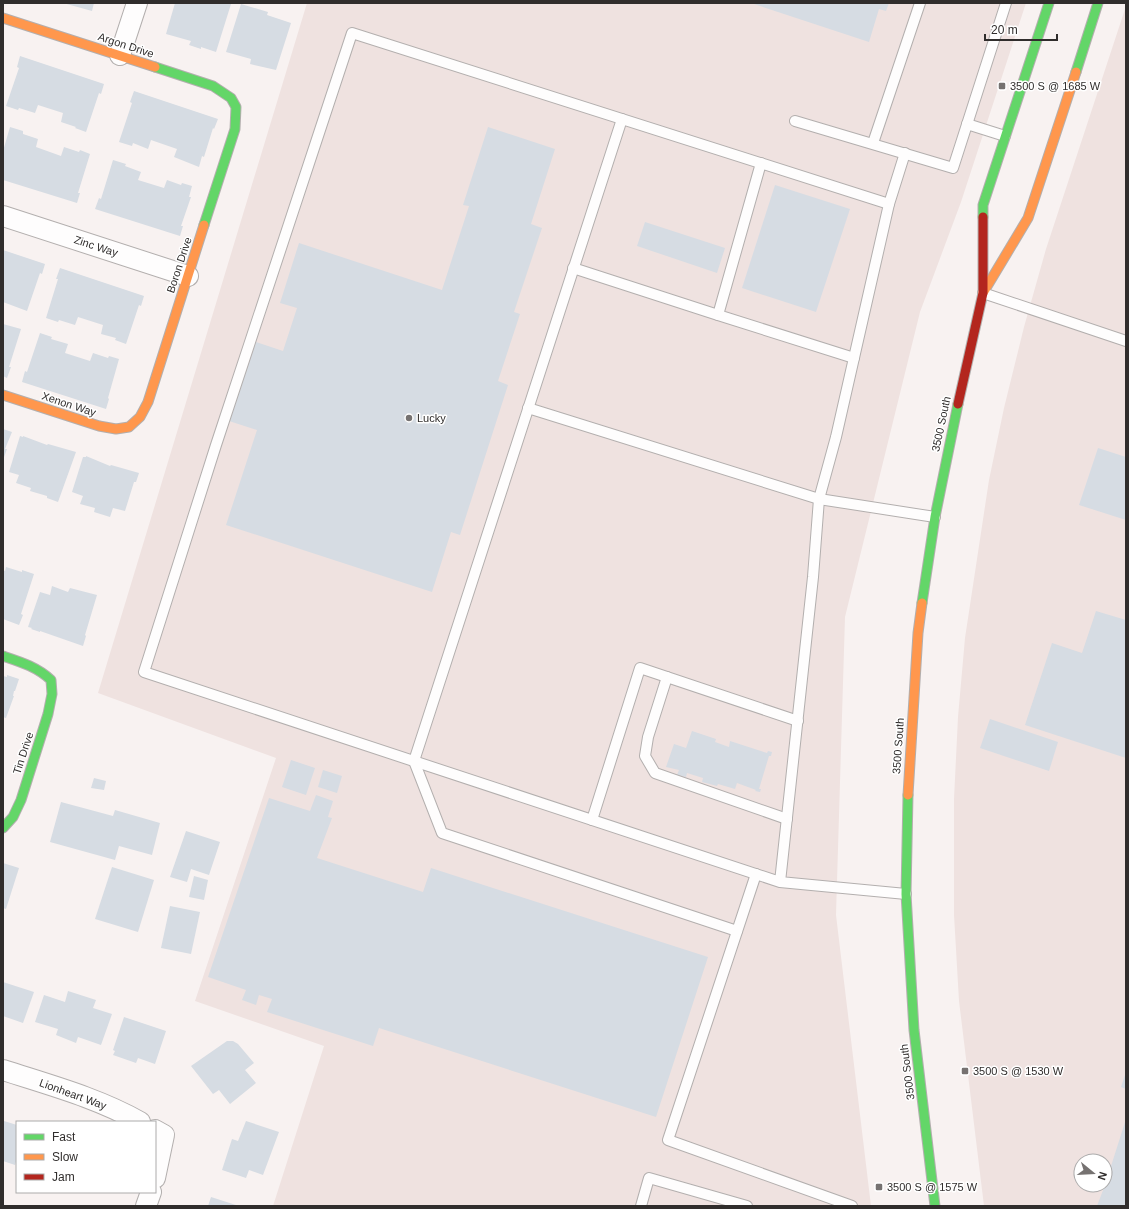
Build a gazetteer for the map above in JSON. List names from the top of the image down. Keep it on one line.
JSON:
{"streets":{"main road":["Argon Drive","Boron Drive","Xenon Way","3500 South","Tin Drive"],"street":["Zinc Way","Lionheart Way"]},"crossings":[["Argon Drive","Boron Drive"],["Zinc Way","Boron Drive"],["Boron Drive","Xenon Way"]],"places":{"transit":["3500 S @ 1685 W","3500 S @ 1530 W","3500 S @ 1575 W"],"other":["Lucky"]},"legend":["Fast","Slow","Jam"],"scale_bar":"20 m","north":"right"}
